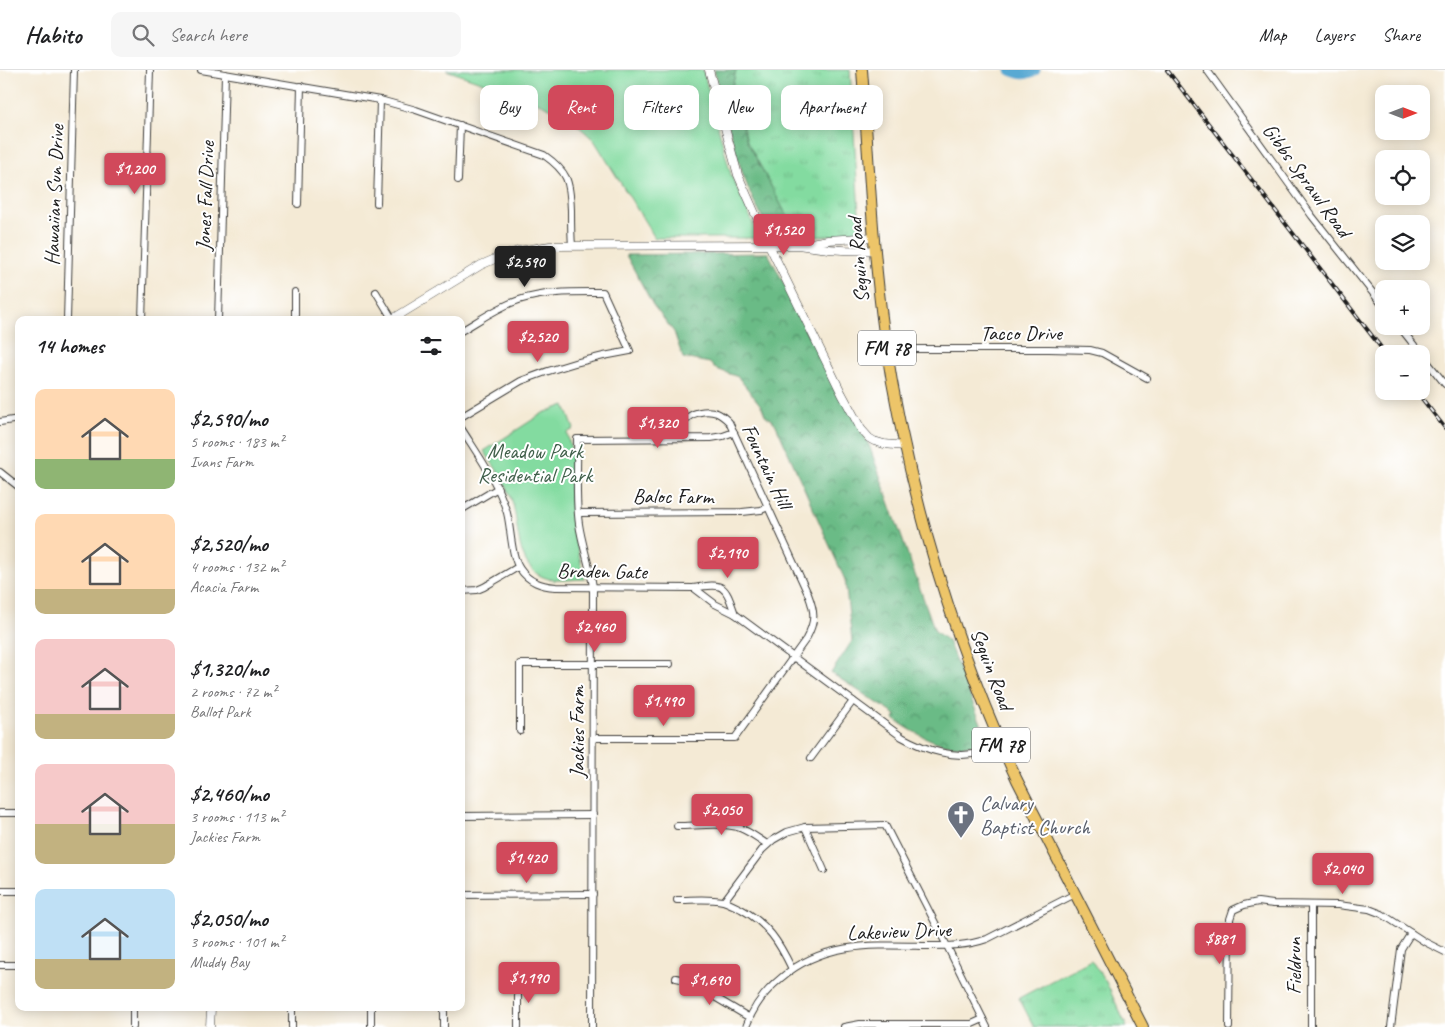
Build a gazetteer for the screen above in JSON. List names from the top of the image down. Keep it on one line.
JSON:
{"streets":{"main road":["Seguin Road","FM 78"],"street":["Gibbs Sprawl Road","Hawaiian Sun Drive","Jones Fall Drive","Tacco Drive","Fountain Hill","Baloc Farm","Braden Gate","Jackies Farm","Lakeview Drive","Fieldrun"]},"crossings":[["Seguin Road","Tacco Drive"],["Seguin Road","Lakeview Drive"],["Fountain Hill","Baloc Farm"],["Fountain Hill","Jackies Farm"],["Baloc Farm","Jackies Farm"],["Braden Gate","Jackies Farm"]],"parks":["Meadow Park Residential Park"],"places":{"church":["Calvary Baptist Church"]},"north":"right","page":{"header":"Habito","search":"Search here","nav":["Map","Layers","Share"],"map_buttons":["+","−"],"chip":["Buy","Rent","Filters","New","Apartment"],"price":["$1,200","$1,520","$2,590","$2,520","$1,320","$2,190","$2,460","$1,490","$2,050","$1,420","$2,040","$881","$1,190","$1,690"],"heading":"14 homes","list":[{"name":"$2,590/mo","note":"5 rooms · 183 m² · Ivans Farm"},{"name":"$2,520/mo","note":"4 rooms · 132 m² · Acacia Farm"},{"name":"$1,320/mo","note":"2 rooms · 72 m² · Ballot Park"},{"name":"$2,460/mo","note":"3 rooms · 113 m² · Jackies Farm"},{"name":"$2,050/mo","note":"3 rooms · 101 m² · Muddy Bay"}]}}
